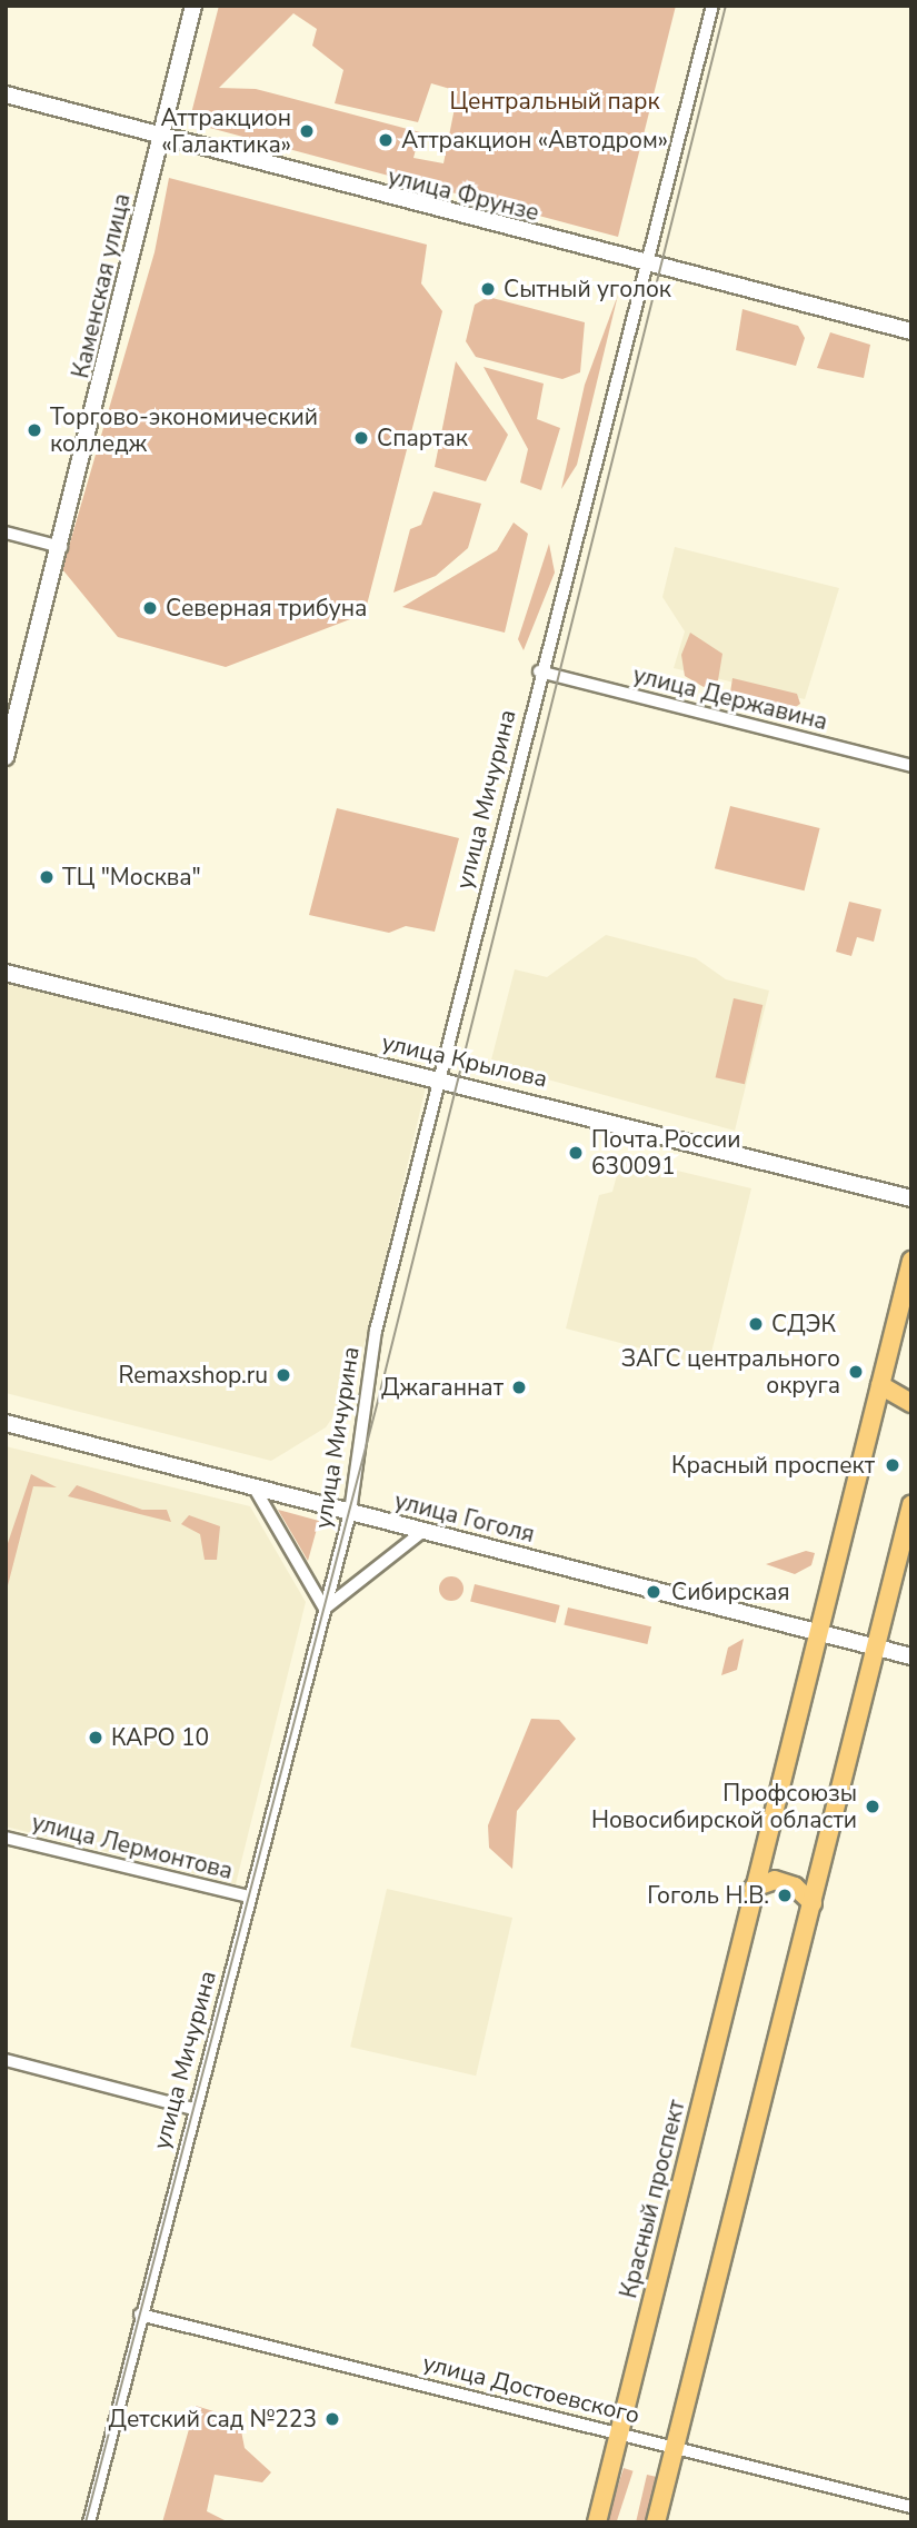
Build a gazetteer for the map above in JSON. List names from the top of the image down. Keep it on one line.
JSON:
{"streets":{"main road":["улица Фрунзе","Каменская улица","улица Крылова","улица Гоголя","Красный проспект"],"street":["улица Державина","улица Мичурина","улица Лермонтова","улица Достоевского"]},"crossings":[["улица Фрунзе","Каменская улица"],["улица Фрунзе","улица Мичурина"],["улица Державина","улица Мичурина"],["улица Мичурина","улица Крылова"],["улица Мичурина","улица Гоголя"],["улица Мичурина","улица Лермонтова"],["улица Мичурина","улица Достоевского"],["улица Гоголя","Красный проспект"],["Красный проспект","улица Достоевского"]],"parks":["Центральный парк"],"places":["Аттракцион «Галактика»","Аттракцион «Автодром»","Сытный уголок","Торгово-экономический колледж","Спартак","Северная трибуна","ТЦ \"Москва\"","Почта России 630091","СДЭК","ЗАГС центрального округа","Remaxshop.ru","Джаганнат","Красный проспект","Сибирская","КАРО 10","Профсоюзы Новосибирской области","Гоголь Н.В.","Детский сад №223"]}
